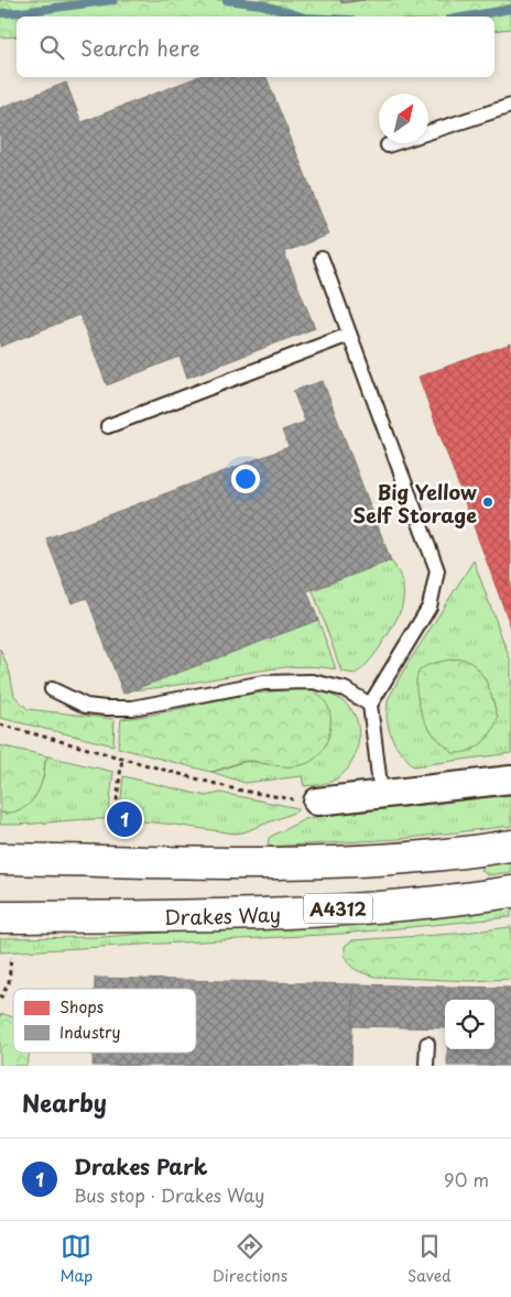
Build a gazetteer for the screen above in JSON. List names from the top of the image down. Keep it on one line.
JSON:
{"streets":{"main road":["A4312","Drakes Way"]},"places":["Big Yellow Self Storage"],"legend":["Shops","Industry"],"north":"top right","page":{"search":"Search here","pins":"1","heading":"Nearby","list":[{"mark":"1","name":"Drakes Park","note":"Bus stop · Drakes Way","value":"90 m"}],"nav":["Map","Directions","Saved"]}}
